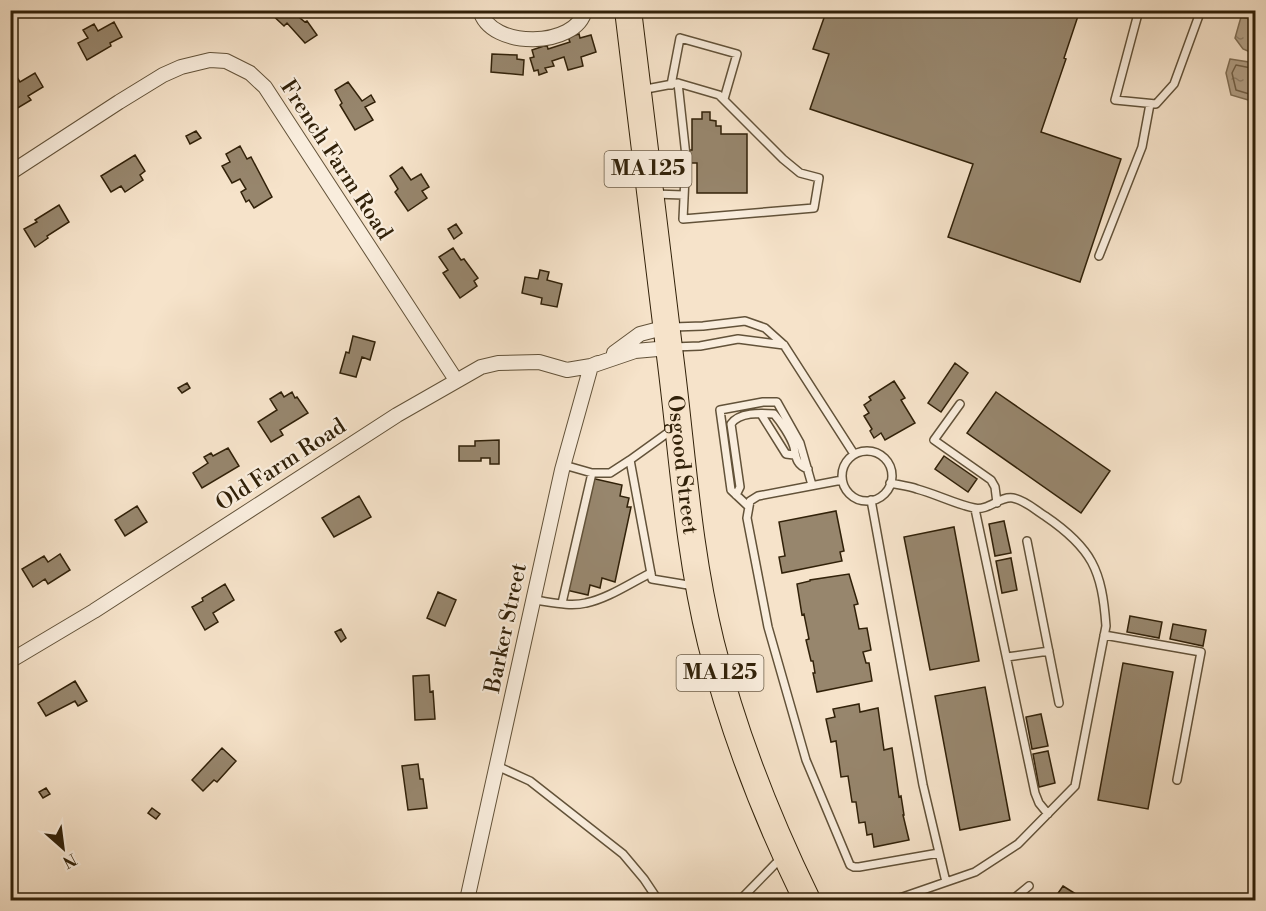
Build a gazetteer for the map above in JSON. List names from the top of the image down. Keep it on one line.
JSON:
{"streets":{"highway":["MA 125","Osgood Street"],"street":["French Farm Road","Old Farm Road","Barker Street"]},"crossings":[["French Farm Road","Old Farm Road"],["Old Farm Road","Barker Street"]],"north":"bottom right"}
